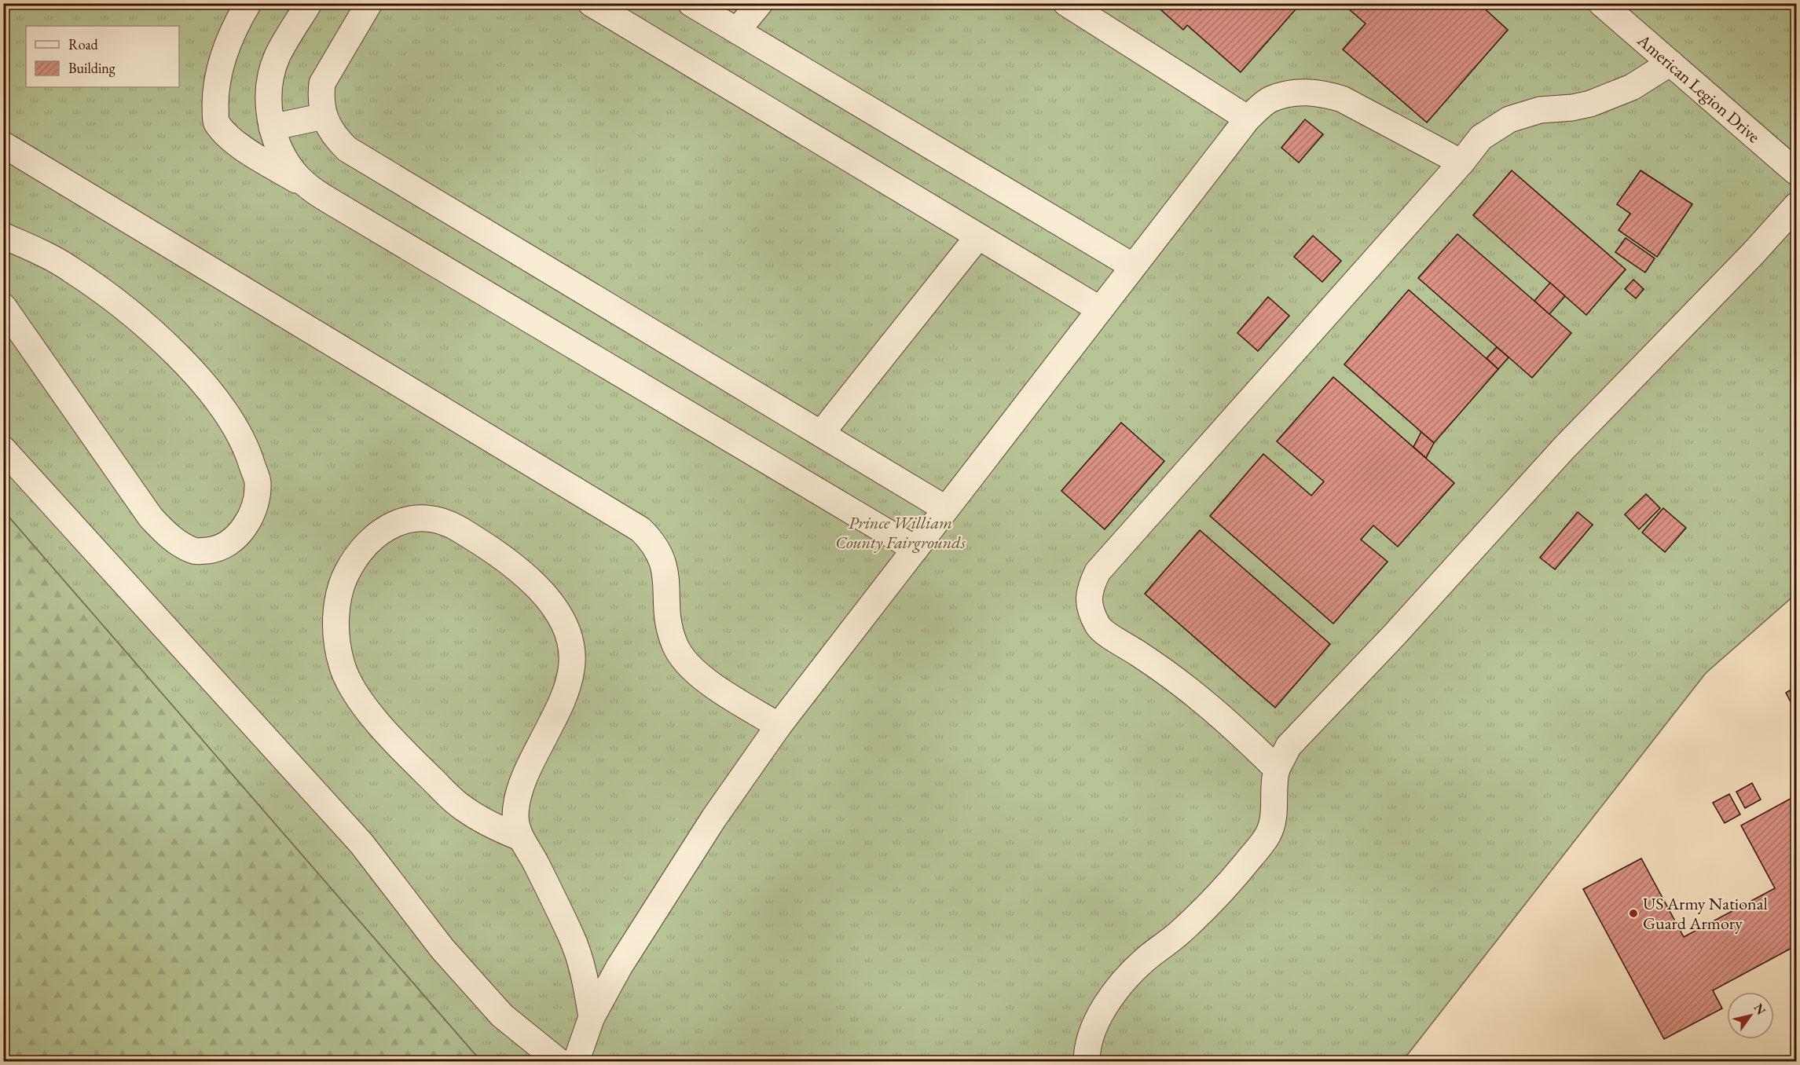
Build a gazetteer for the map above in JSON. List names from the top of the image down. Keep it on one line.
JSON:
{"streets":{"lane":["American Legion Drive"]},"parks":["Prince William County Fairgrounds"],"places":["US Army National Guard Armory"],"legend":["Road","Building"],"north":"top right"}
